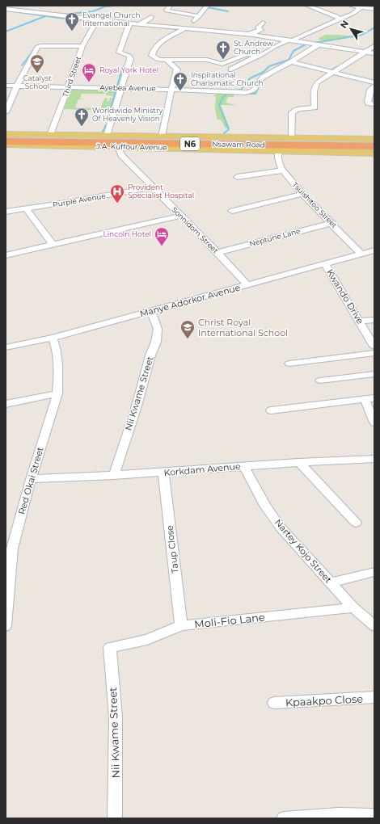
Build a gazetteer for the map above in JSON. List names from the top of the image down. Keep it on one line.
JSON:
{"streets":{"highway":["N6","Nsawam Road"],"main road":["J.A. Kuffour Avenue"],"street":["Third Street","Ayebea Avenue","Purple Avenue","Tsuishitoo Street","Sonnidom Street","Neptune Lane","Kwando Drive","Manye Adorkor Avenue","Nii Kwame Street","Korkdam Avenue","Red Okai Street","Taup Close","Nartey Kojo Street","Moli-Fio Lane","Kpaakpo Close"]},"crossings":[["Third Street","Ayebea Avenue"],["Third Street","J.A. Kuffour Avenue"],["Nsawam Road","J.A. Kuffour Avenue"],["J.A. Kuffour Avenue","Tsuishitoo Street"],["J.A. Kuffour Avenue","Sonnidom Street"],["Purple Avenue","Sonnidom Street"],["Tsuishitoo Street","Neptune Lane"],["Tsuishitoo Street","Manye Adorkor Avenue"],["Sonnidom Street","Neptune Lane"],["Sonnidom Street","Manye Adorkor Avenue"],["Kwando Drive","Manye Adorkor Avenue"],["Manye Adorkor Avenue","Nii Kwame Street"],["Manye Adorkor Avenue","Red Okai Street"],["Nii Kwame Street","Korkdam Avenue"],["Nii Kwame Street","Moli-Fio Lane"],["Korkdam Avenue","Red Okai Street"],["Korkdam Avenue","Taup Close"],["Korkdam Avenue","Nartey Kojo Street"],["Taup Close","Moli-Fio Lane"],["Nartey Kojo Street","Moli-Fio Lane"]],"places":{"church":["Evangel Church International","St. Andrew Church","Inspirational Charismatic Church","Worldwide Ministry Of Heavenly Vision"],"school or university":["Catalyst School","Christ Royal International School"],"hotel":["Royal York Hotel","Lincoln Hotel"],"hospital":["Provident Specialist Hospital"]},"north":"top left"}
